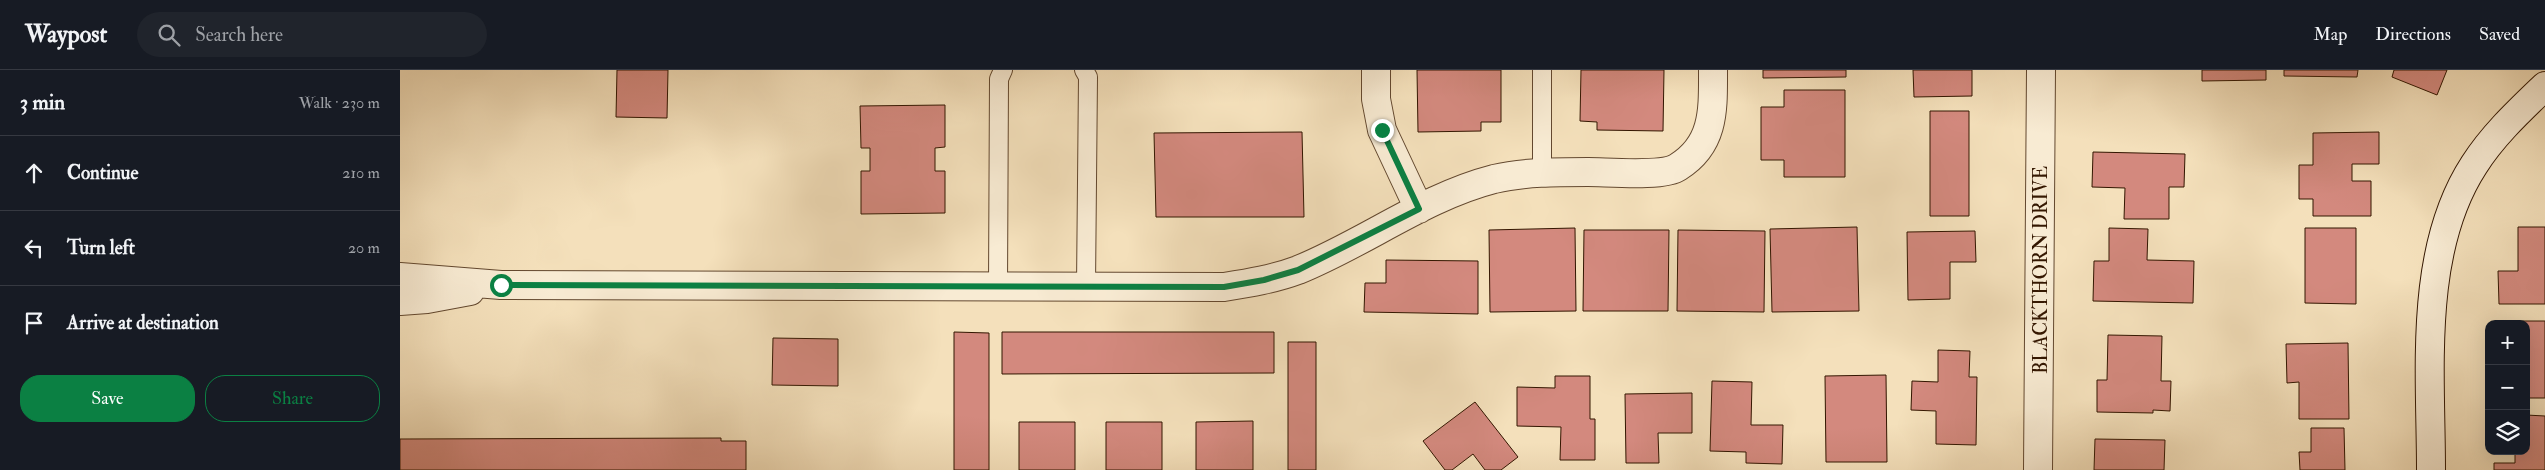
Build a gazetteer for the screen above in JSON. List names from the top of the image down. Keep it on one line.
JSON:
{"streets":{"street":["BLACKTHORN DRIVE"]},"page":{"header":"Waypost","search":"Search here","nav":["Map","Directions","Saved"],"heading":["3 min","Walk · 230 m"],"list":[["Continue","210 m"],["Turn left","20 m"],"Arrive at destination"],"map_buttons":["+","−"],"buttons":["Save","Share"]}}
